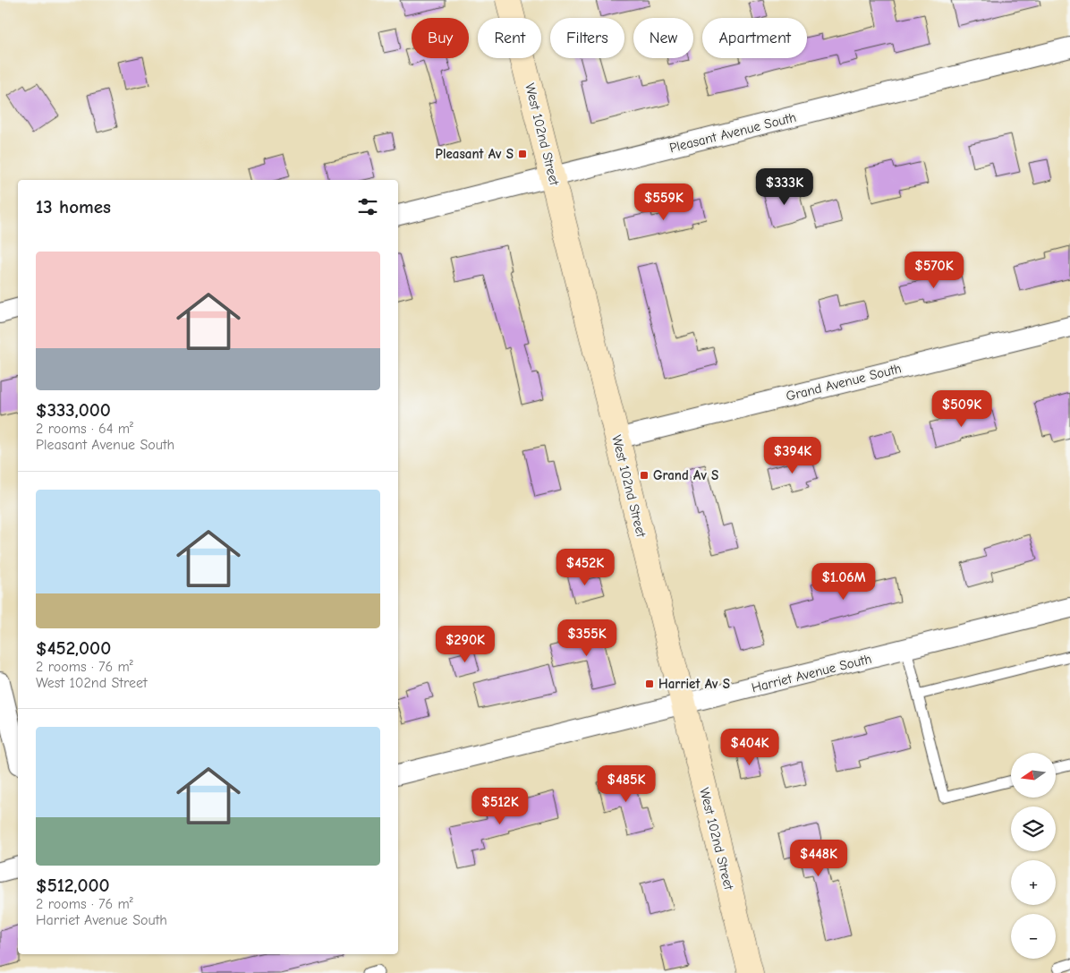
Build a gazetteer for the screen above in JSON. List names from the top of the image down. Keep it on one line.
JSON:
{"streets":{"street":["Pleasant Avenue South","West 102nd Street","Grand Avenue South","Harriet Avenue South"]},"crossings":[["Pleasant Avenue South","West 102nd Street"],["West 102nd Street","Grand Avenue South"],["West 102nd Street","Harriet Avenue South"]],"places":{"transit":["Pleasant Av S","Grand Av S","Harriet Av S"]},"north":"left","page":{"chip":["Buy","Rent","Filters","New","Apartment"],"price":["$333K","$559K","$570K","$509K","$394K","$452K","$1.06M","$355K","$290K","$404K","$485K","$512K","$448K"],"heading":"13 homes","list":[{"name":"$333,000","note":"2 rooms · 64 m² · Pleasant Avenue South"},{"name":"$452,000","note":"2 rooms · 76 m² · West 102nd Street"},{"name":"$512,000","note":"2 rooms · 76 m² · Harriet Avenue South"}],"map_buttons":["+","−"]}}
